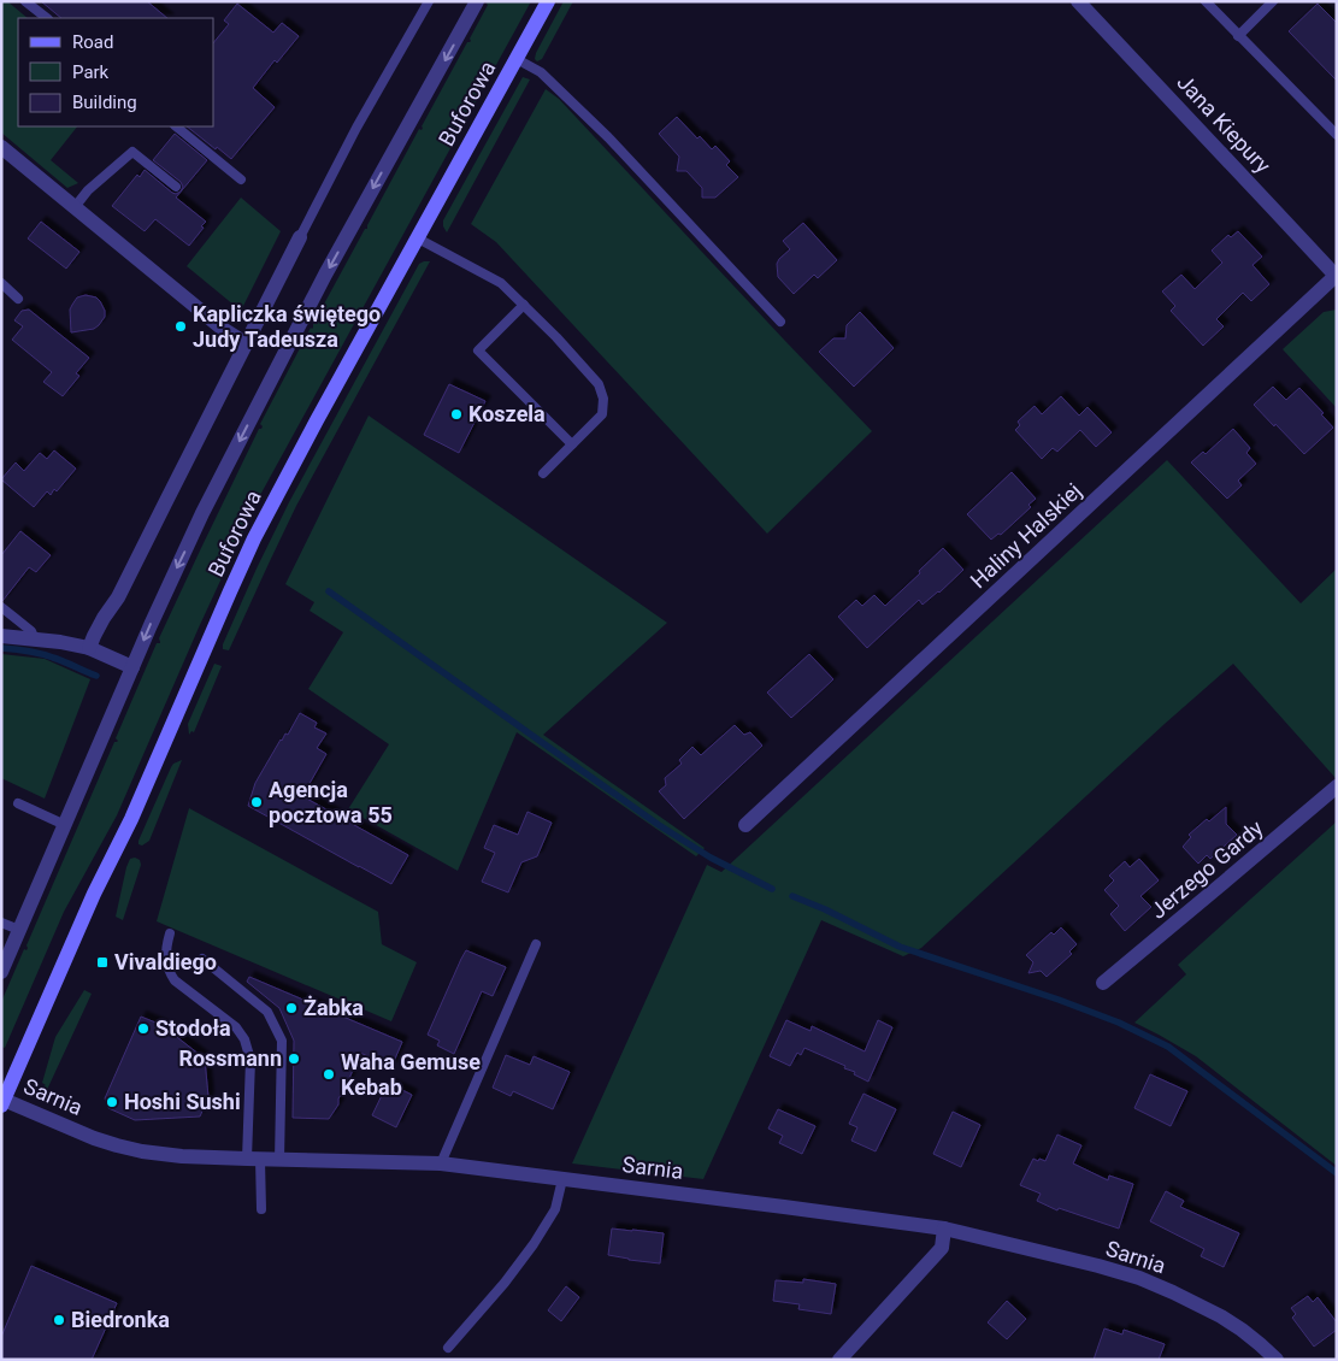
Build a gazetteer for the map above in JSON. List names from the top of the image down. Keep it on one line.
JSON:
{"streets":{"main road":["Buforowa"],"street":["Jana Kiepury","Haliny Halskiej","Jerzego Gardy","Sarnia"]},"crossings":[["Buforowa","Sarnia"],["Jana Kiepury","Haliny Halskiej"]],"places":{"other":["Kapliczka świętego Judy Tadeusza","Koszela","Agencja pocztowa 55","Żabka","Stodoła","Rossmann","Waha Gemuse Kebab","Hoshi Sushi","Biedronka"],"transit":["Vivaldiego"]},"legend":["Road","Park","Building"]}
